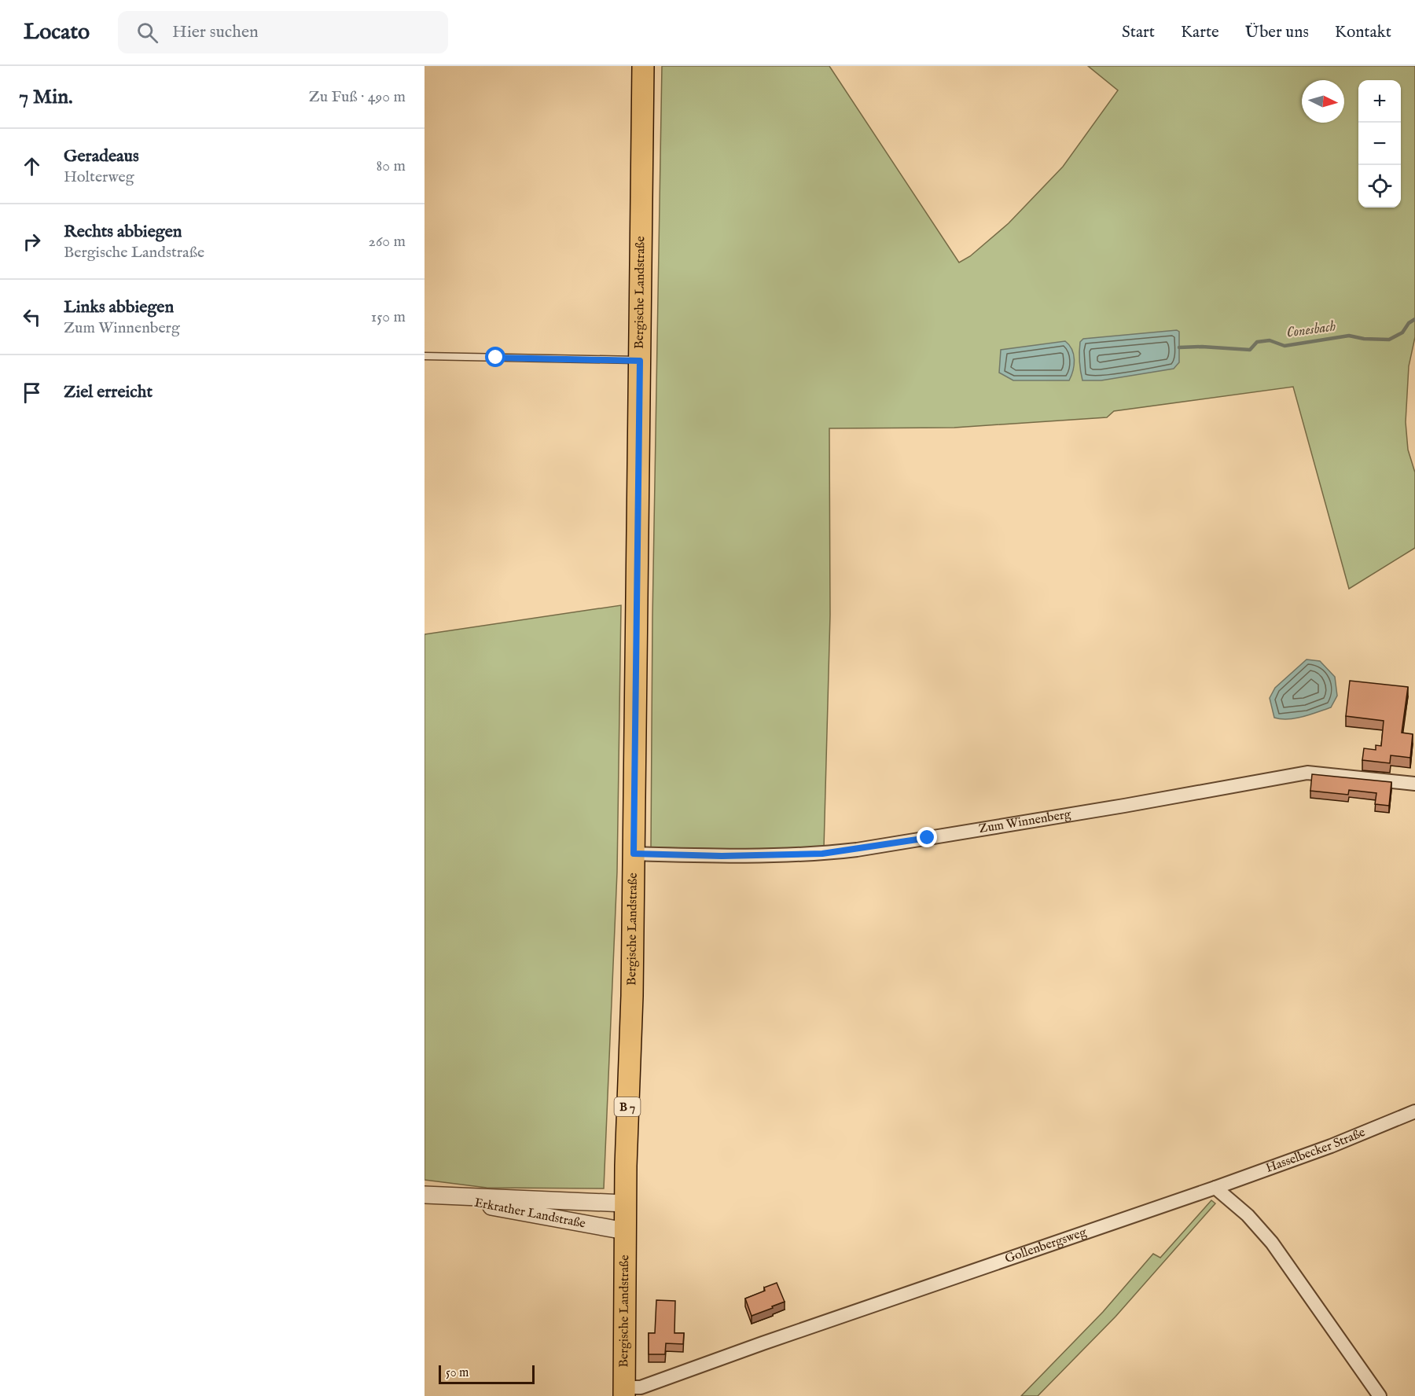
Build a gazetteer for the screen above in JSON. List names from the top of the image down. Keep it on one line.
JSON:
{"streets":{"main road":["Bergische Landstraße","B 7"],"street":["Zum Winnenberg","Hasselbecker Straße","Erkrather Landstraße","Gollenbergsweg"]},"crossings":[["Bergische Landstraße","Zum Winnenberg"],["Bergische Landstraße","Erkrather Landstraße"],["Bergische Landstraße","Gollenbergsweg"],["Hasselbecker Straße","Gollenbergsweg"]],"water":["Conesbach"],"scale_bar":"50 m","north":"right","page":{"header":"Locato","search":"Hier suchen","nav":["Start","Karte","Über uns","Kontakt"],"heading":["7 Min.","Zu Fuß · 490 m"],"map_buttons":["+","−"],"list":[["Geradeaus","Holterweg","80 m"],["Rechts abbiegen","Bergische Landstraße","260 m"],["Links abbiegen","Zum Winnenberg","150 m"],"Ziel erreicht"],"scale":"50 m"}}
